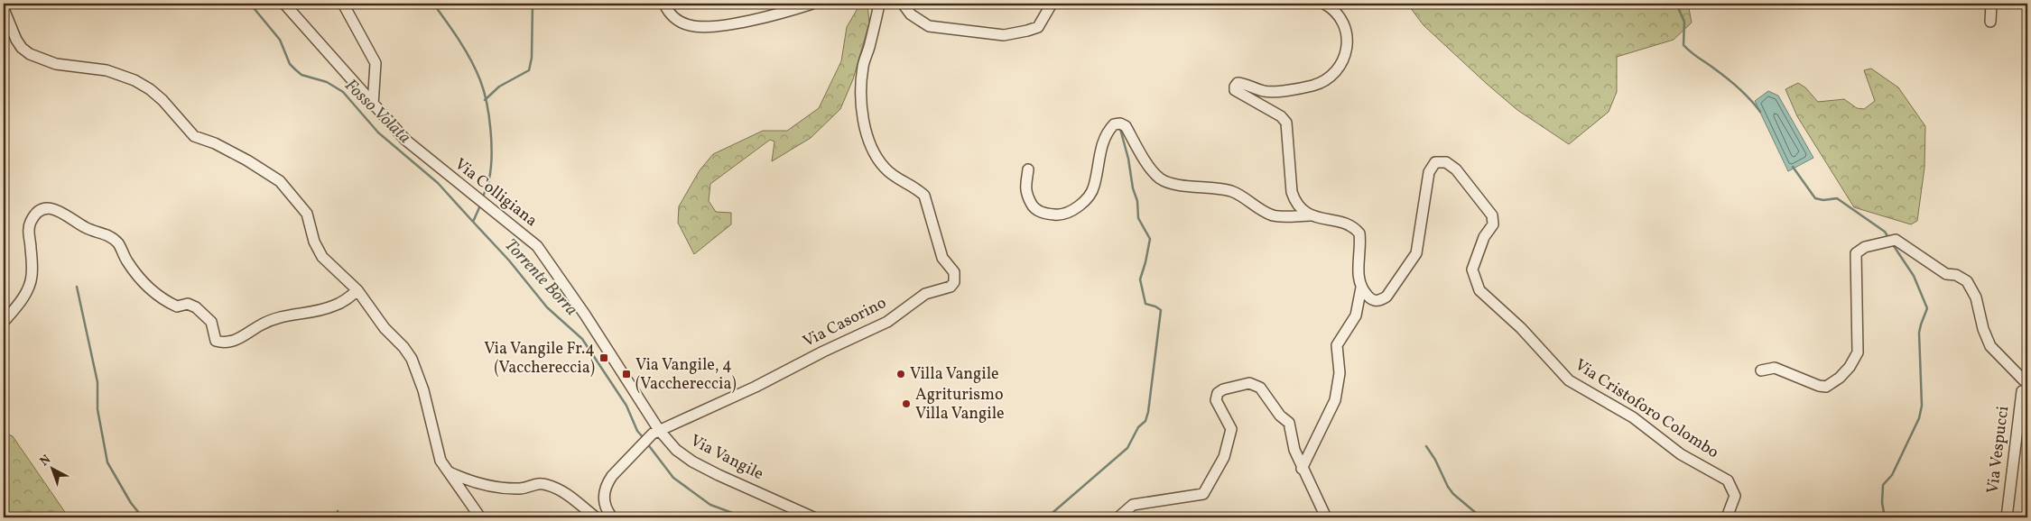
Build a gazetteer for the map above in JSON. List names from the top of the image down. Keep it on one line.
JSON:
{"streets":{"street":["Via Colligiana","Via Casorino","Via Cristoforo Colombo","Via Vespucci","Via Vangile"]},"crossings":[["Via Colligiana","Via Casorino"],["Via Colligiana","Via Vangile"],["Via Casorino","Via Vangile"]],"water":["Fosso Volata","Torrente Borra"],"places":{"transit":["Via Vangile Fr.4 (Vacchereccia)","Via Vangile, 4 (Vacchereccia)"],"other":["Villa Vangile","Agriturismo Villa Vangile"]},"north":"top left"}
